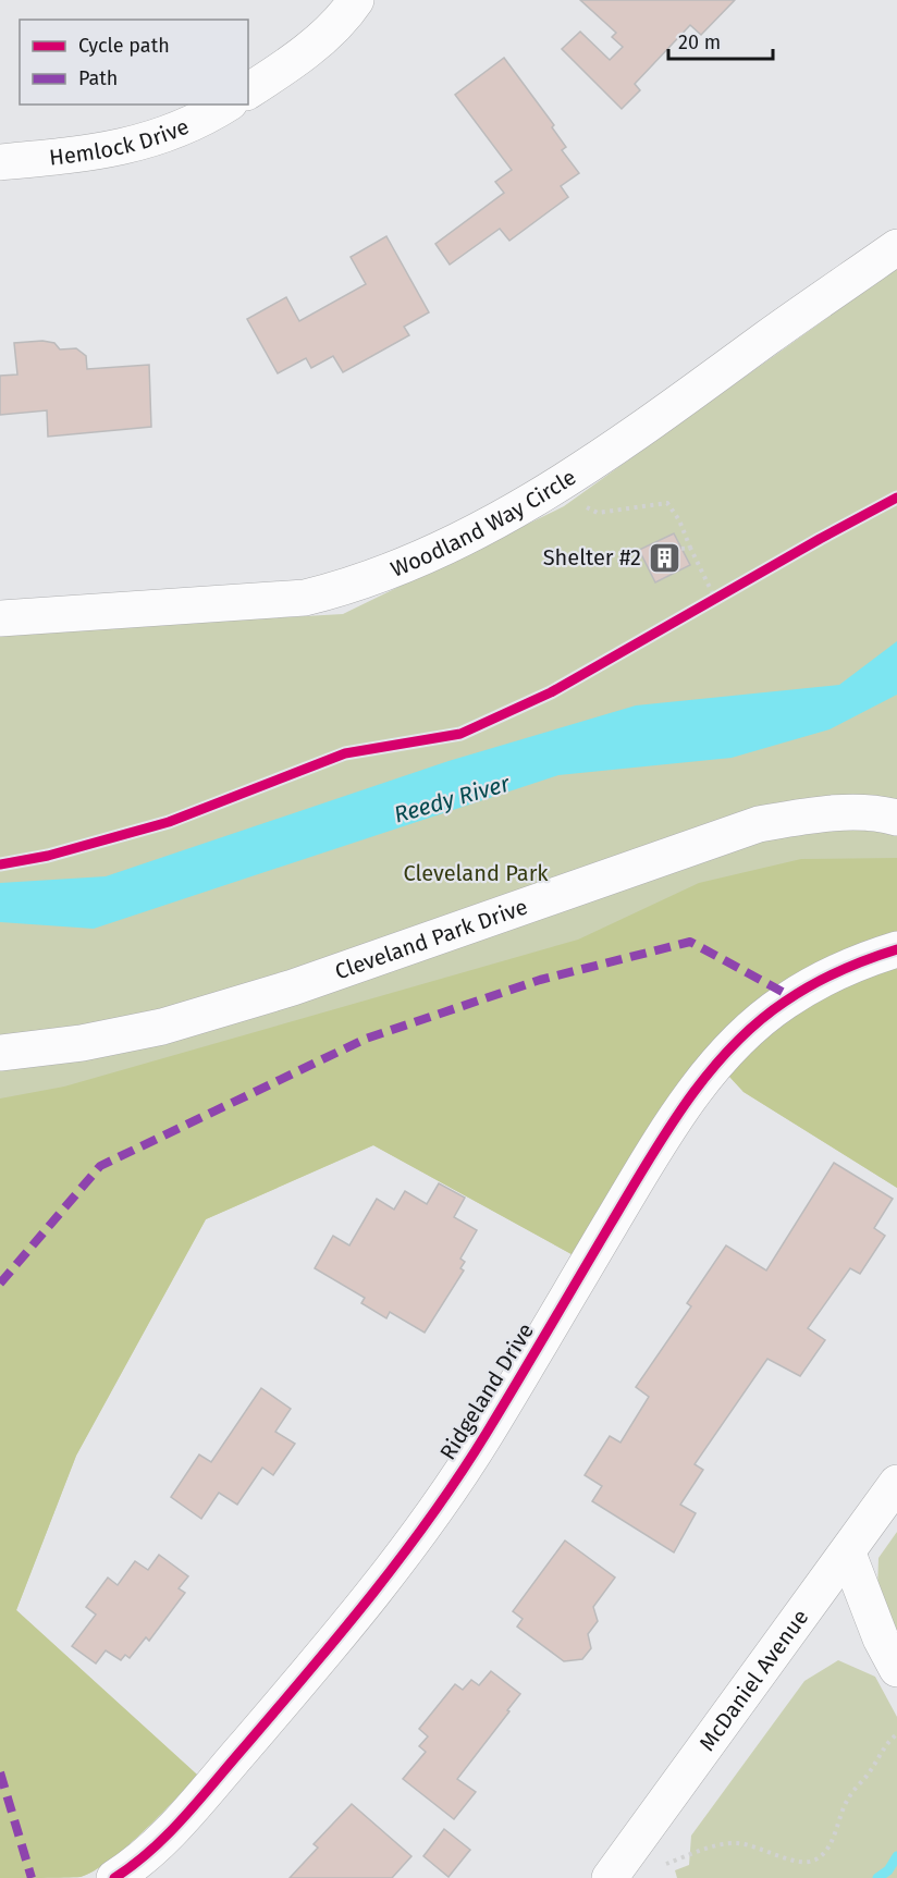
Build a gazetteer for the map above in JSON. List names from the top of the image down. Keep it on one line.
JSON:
{"streets":{"street":["Hemlock Drive","Woodland Way Circle","Cleveland Park Drive","Ridgeland Drive","McDaniel Avenue"]},"water":["Reedy River"],"parks":["Cleveland Park"],"places":{"building":["Shelter #2"]},"legend":["Cycle path","Path"],"scale_bar":"20 m"}
